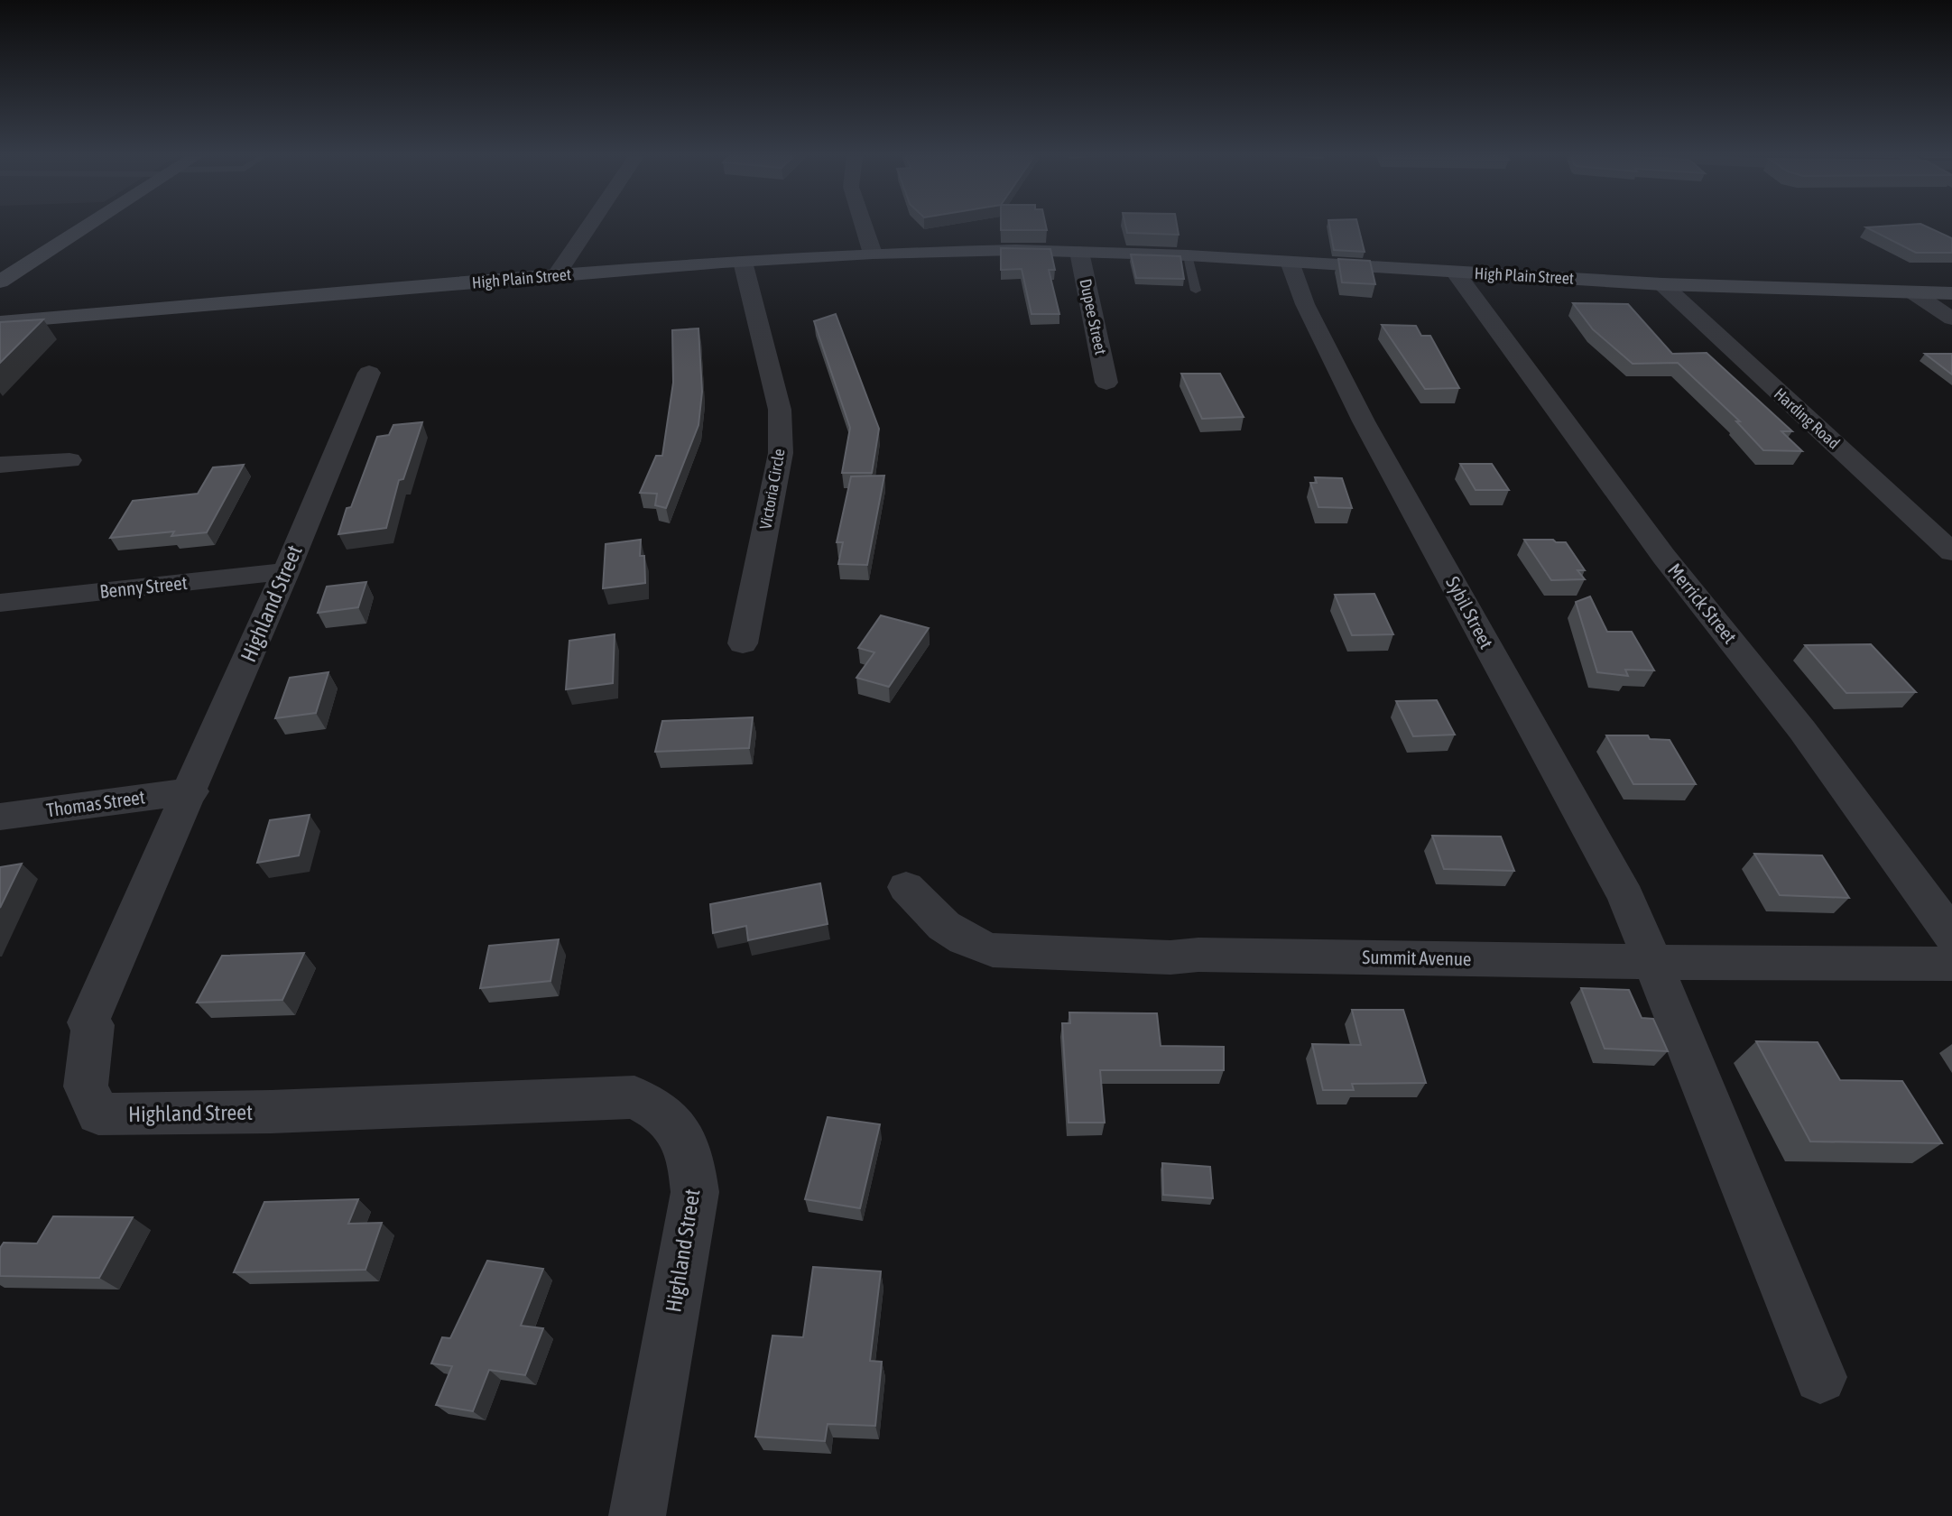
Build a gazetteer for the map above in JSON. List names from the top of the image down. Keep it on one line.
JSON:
{"streets":{"main road":["High Plain Street"],"street":["Dupee Street","Harding Road","Victoria Circle","Benny Street","Highland Street","Merrick Street","Sybil Street","Thomas Street","Summit Avenue"]},"crossings":[["High Plain Street","Dupee Street"],["High Plain Street","Harding Road"],["High Plain Street","Victoria Circle"],["High Plain Street","Merrick Street"],["High Plain Street","Sybil Street"],["Benny Street","Highland Street"],["Highland Street","Thomas Street"],["Sybil Street","Summit Avenue"]]}
